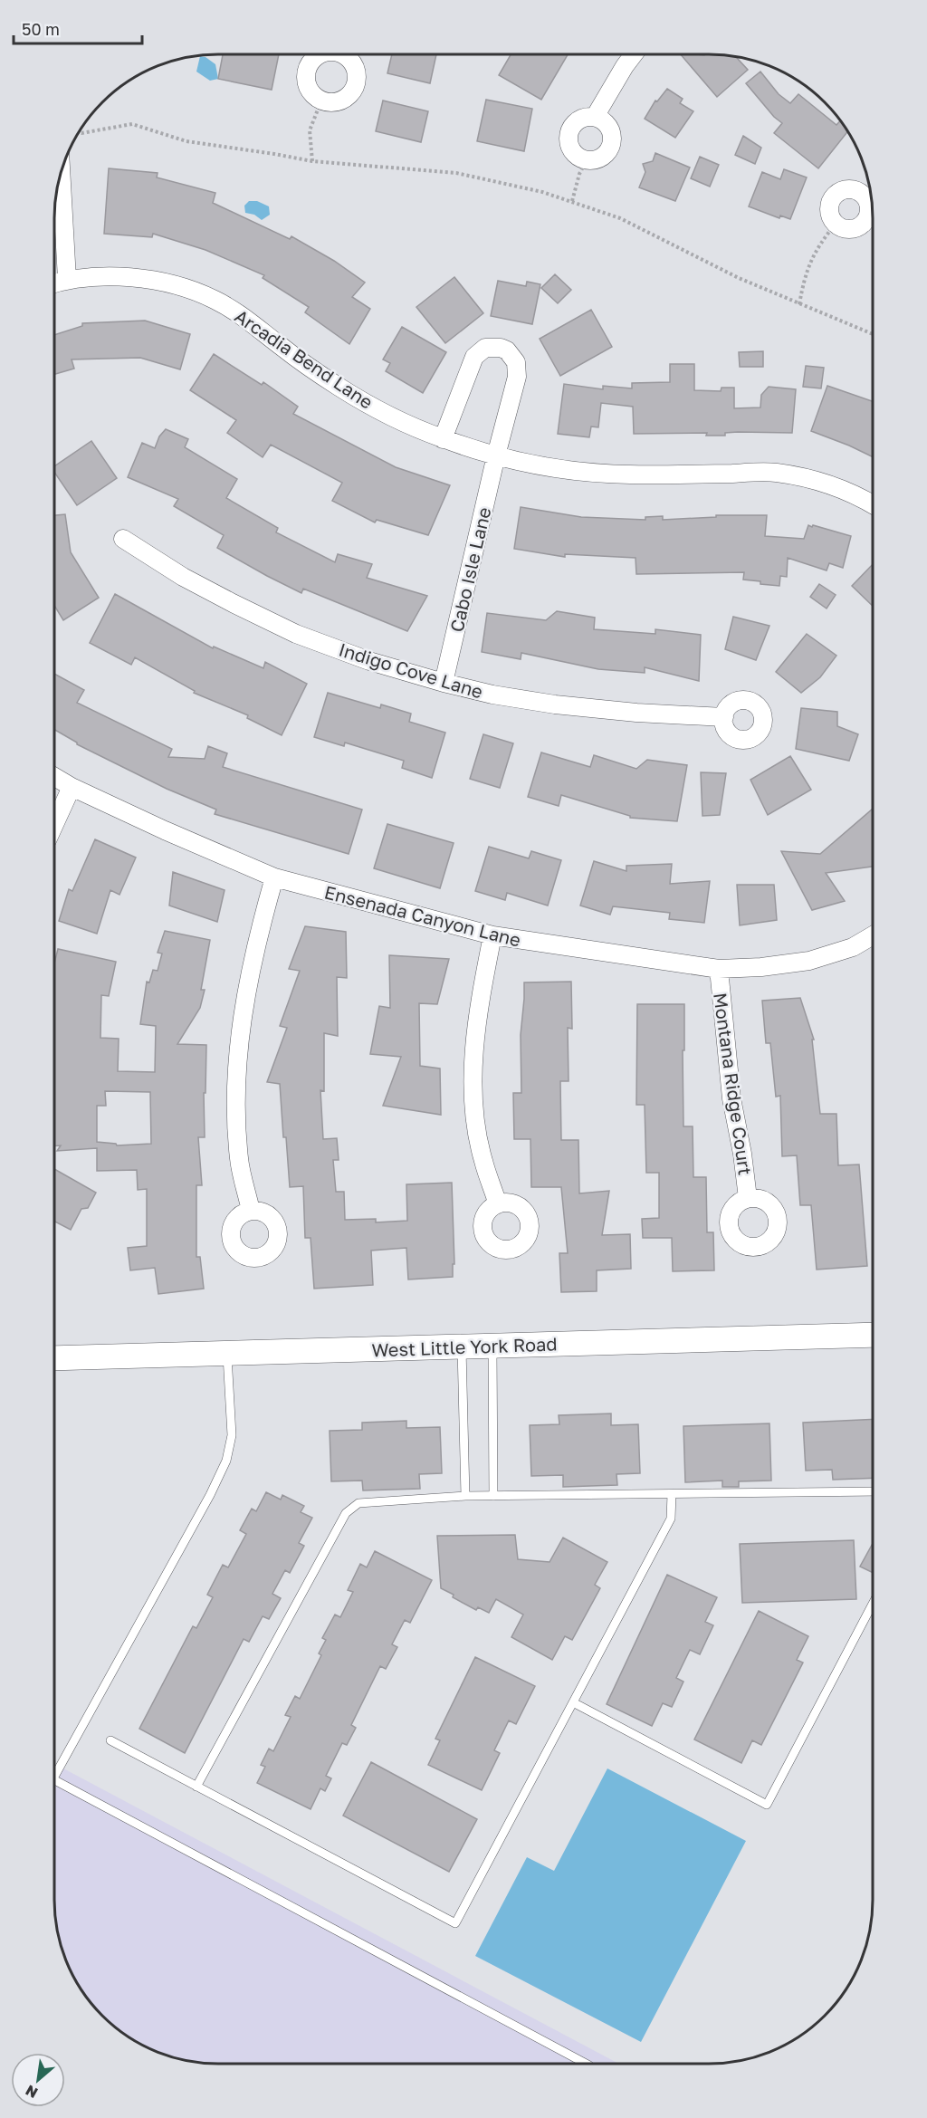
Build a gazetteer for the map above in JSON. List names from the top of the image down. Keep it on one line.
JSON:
{"streets":{"main road":["West Little York Road"],"street":["Arcadia Bend Lane","Cabo Isle Lane","Indigo Cove Lane","Ensenada Canyon Lane","Montana Ridge Court"]},"crossings":[["Arcadia Bend Lane","Cabo Isle Lane"],["Cabo Isle Lane","Indigo Cove Lane"],["Ensenada Canyon Lane","Montana Ridge Court"]],"scale_bar":"50 m","north":"bottom left"}
